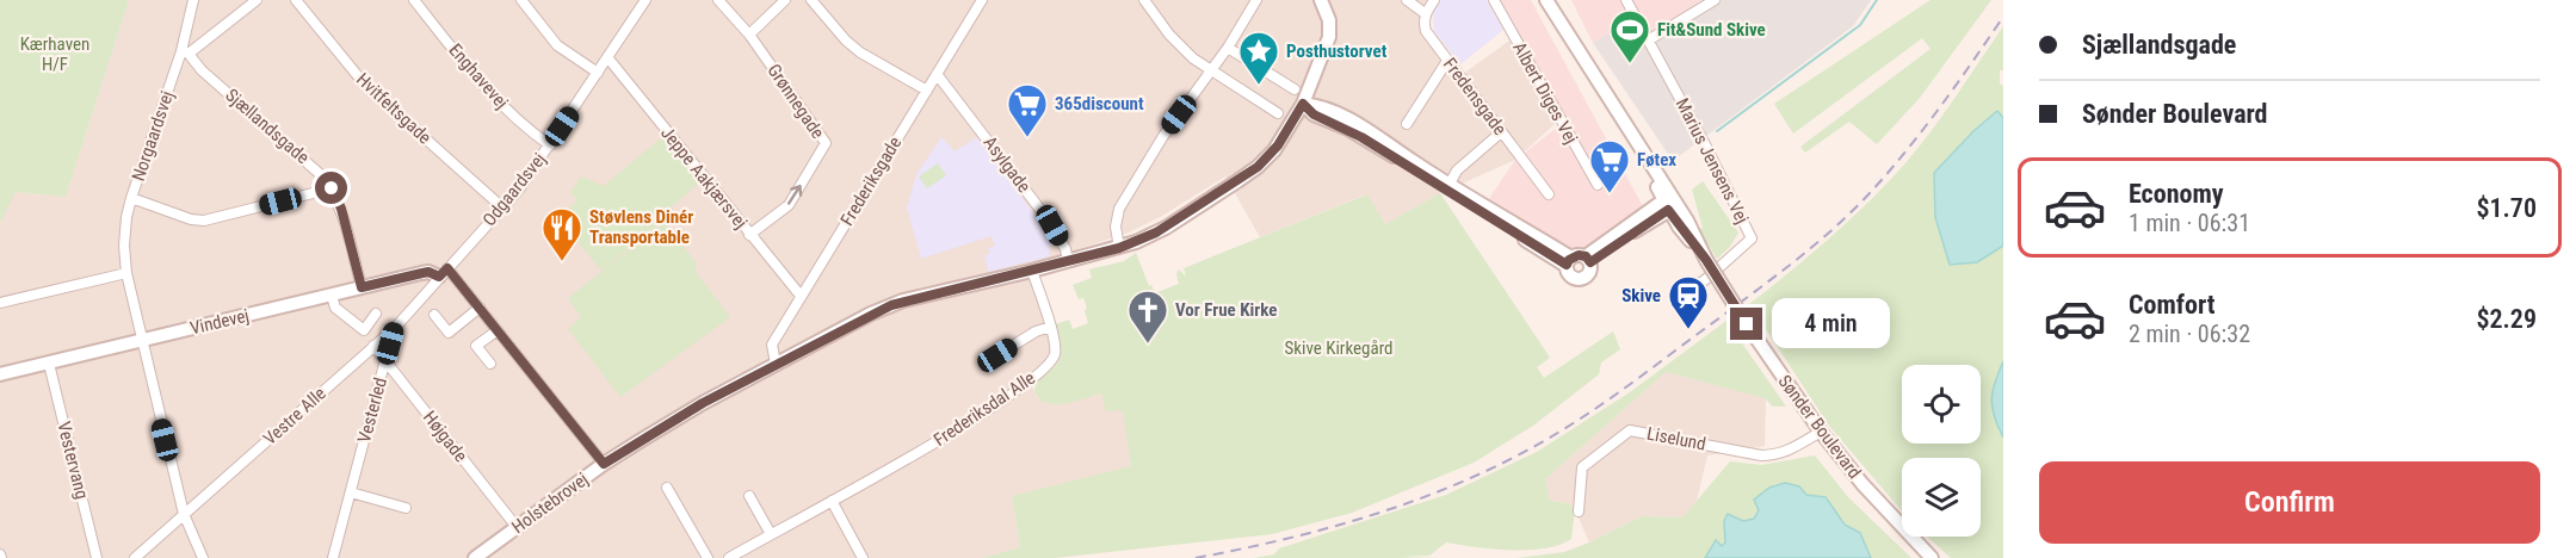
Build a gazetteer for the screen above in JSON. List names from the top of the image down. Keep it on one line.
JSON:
{"streets":{"street":["Enghavevej","Albert Diges Vej","Fredensgade","Grønnegade","Hvitfeltsgade","Sjællandsgade","Norgaardsvej","Marius Jensens Vej","Asylgade","Jeppe Aakjærsvej","Frederiksgade","Odgaardsvej","Vindevej","Frederiksdal Alle","Vesterled","Vestre Alle","Sønder Boulevard","Højgade","Liselund","Vestervang","Holstebrovej"]},"crossings":[["Enghavevej","Odgaardsvej"],["Grønnegade","Jeppe Aakjærsvej"],["Hvitfeltsgade","Odgaardsvej"],["Sjællandsgade","Norgaardsvej"],["Sjællandsgade","Vindevej"],["Norgaardsvej","Vindevej"],["Norgaardsvej","Vestre Alle"],["Asylgade","Frederiksgade"],["Asylgade","Holstebrovej"],["Jeppe Aakjærsvej","Frederiksgade"],["Jeppe Aakjærsvej","Odgaardsvej"],["Frederiksgade","Holstebrovej"],["Odgaardsvej","Vindevej"],["Odgaardsvej","Vestre Alle"],["Vindevej","Vestre Alle"],["Vindevej","Vestervang"],["Frederiksdal Alle","Holstebrovej"],["Vesterled","Vestre Alle"],["Vesterled","Højgade"],["Vestre Alle","Højgade"],["Sønder Boulevard","Liselund"],["Højgade","Holstebrovej"]],"parks":["Kærhaven H/F","Skive Kirkegård"],"places":{"sports":["Fit&Sund Skive"],"place":["Posthustorvet"],"supermarket":["365discount","Føtex"],"restaurant":["Støvlens Dinér Transportable"],"station":["Skive"],"church":["Vor Frue Kirke"]},"page":{"banner":["Sjællandsgade","Sønder Boulevard"],"list":[{"name":"Economy","note":"1 min · 06:31","value":"$1.70"},{"name":"Comfort","note":"2 min · 06:32","value":"$2.29"}],"bubble":"4 min","buttons":"Confirm"}}
